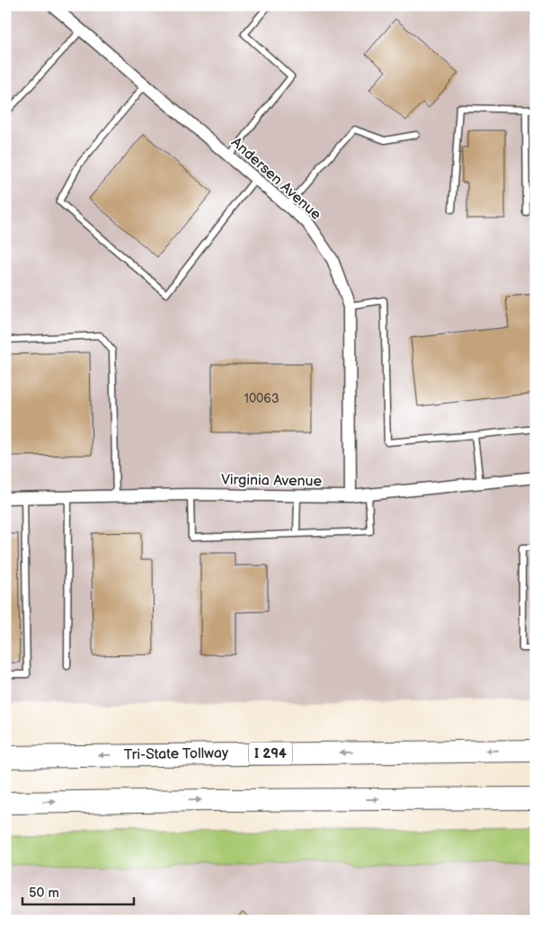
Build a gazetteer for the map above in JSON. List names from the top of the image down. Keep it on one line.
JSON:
{"streets":{"highway":["I 294","Tri-State Tollway"],"street":["Andersen Avenue","Virginia Avenue"]},"crossings":[["Andersen Avenue","Virginia Avenue"]],"house_numbers":["10063"],"scale_bar":"50 m"}
